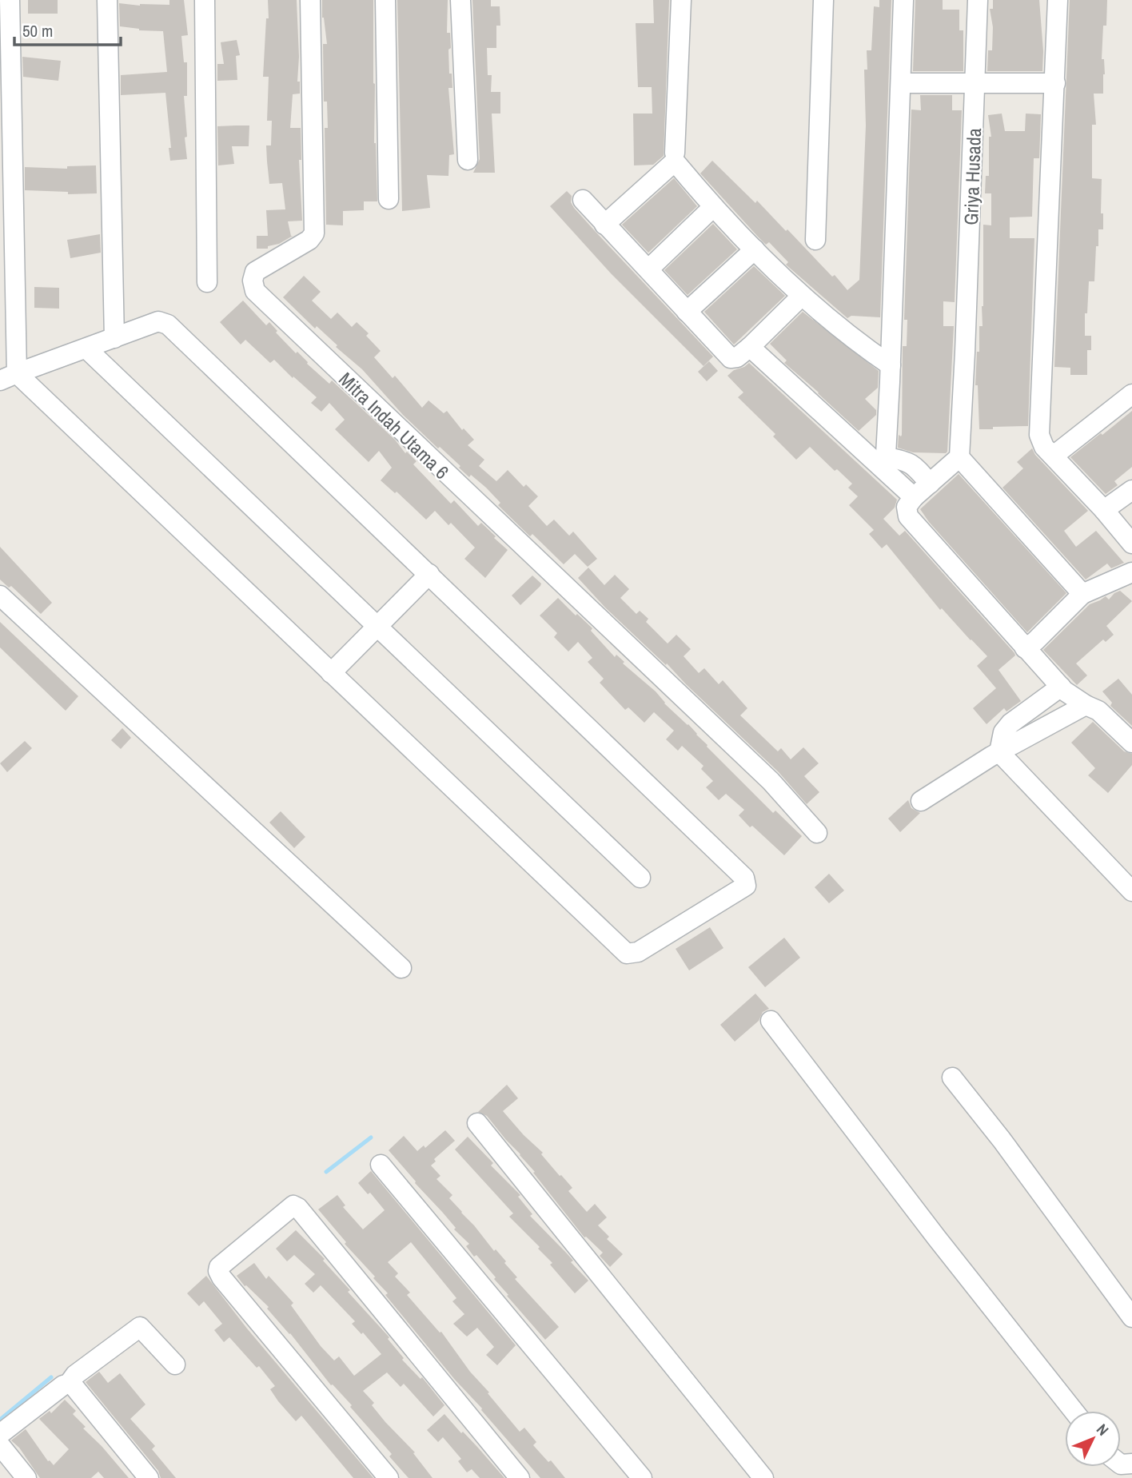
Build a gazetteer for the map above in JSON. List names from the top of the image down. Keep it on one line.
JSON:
{"streets":{"street":["Griya Husada","Mitra Indah Utama 6"]},"scale_bar":"50 m","north":"top right"}
